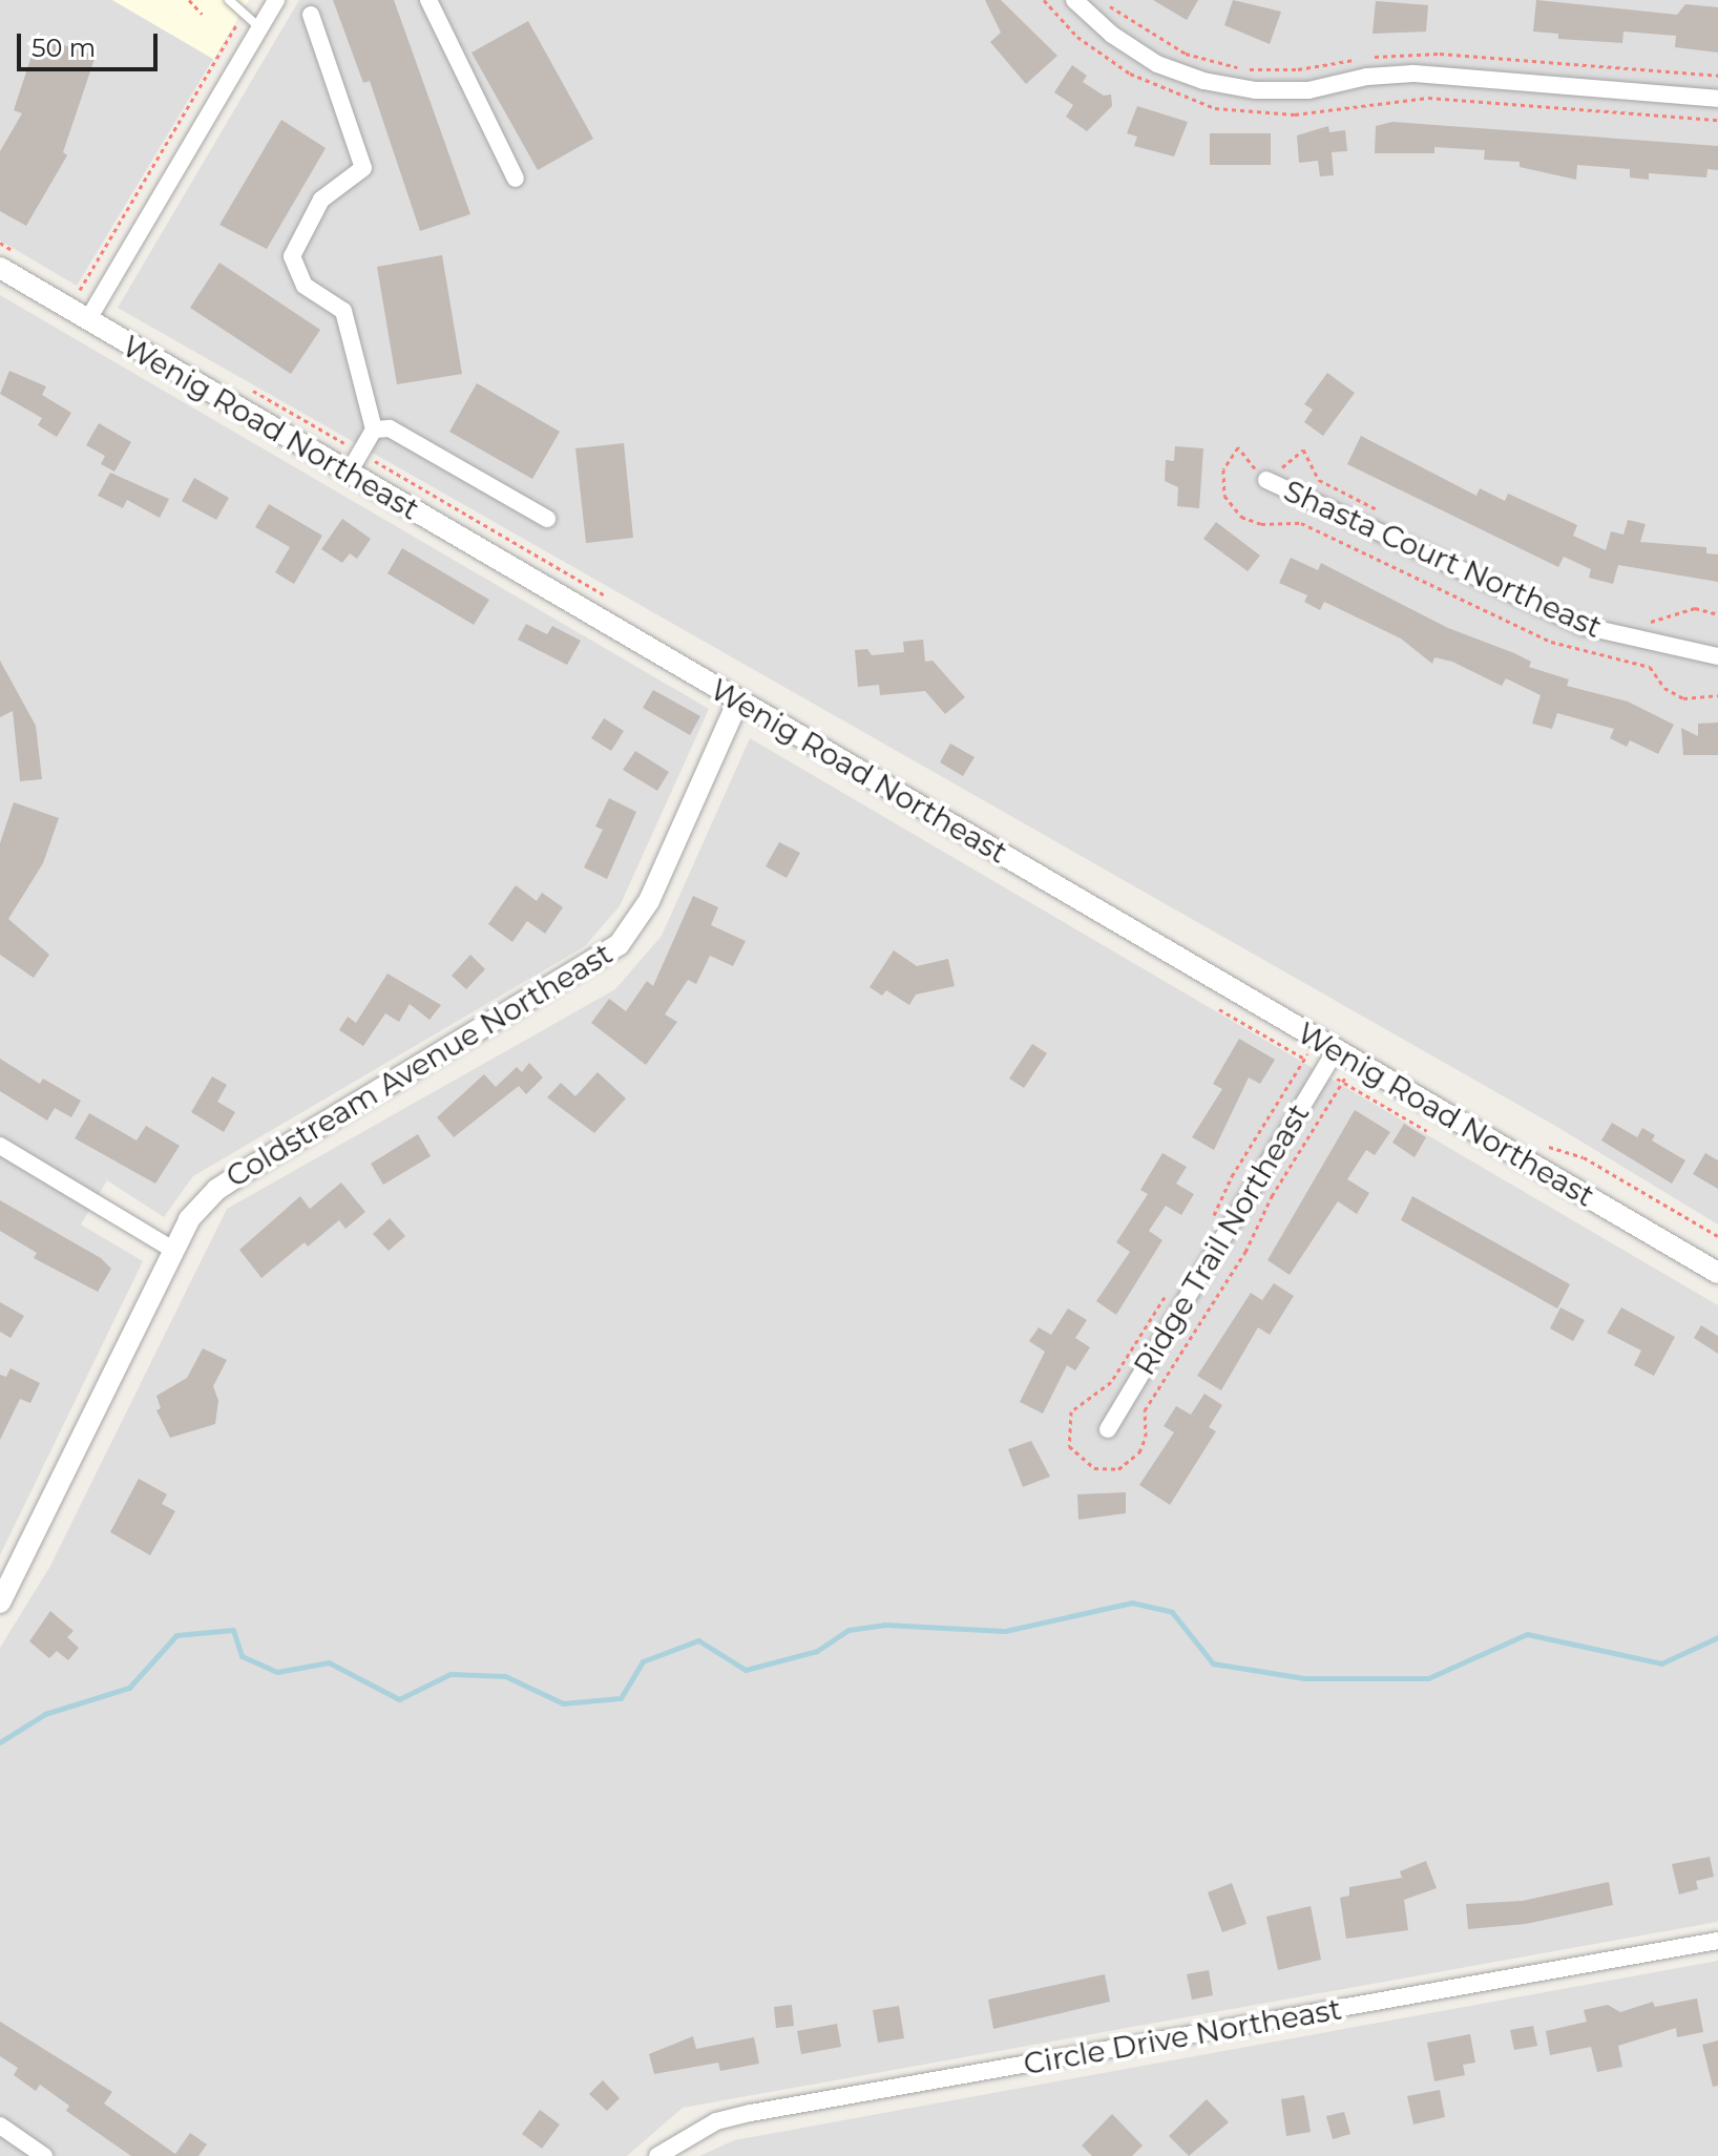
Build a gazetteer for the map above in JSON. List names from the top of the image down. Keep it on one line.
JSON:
{"streets":{"street":["Wenig Road Northeast","Shasta Court Northeast","Coldstream Avenue Northeast","Ridge Trail Northeast","Circle Drive Northeast"]},"crossings":[["Wenig Road Northeast","Coldstream Avenue Northeast"],["Wenig Road Northeast","Ridge Trail Northeast"]],"scale_bar":"50 m"}
